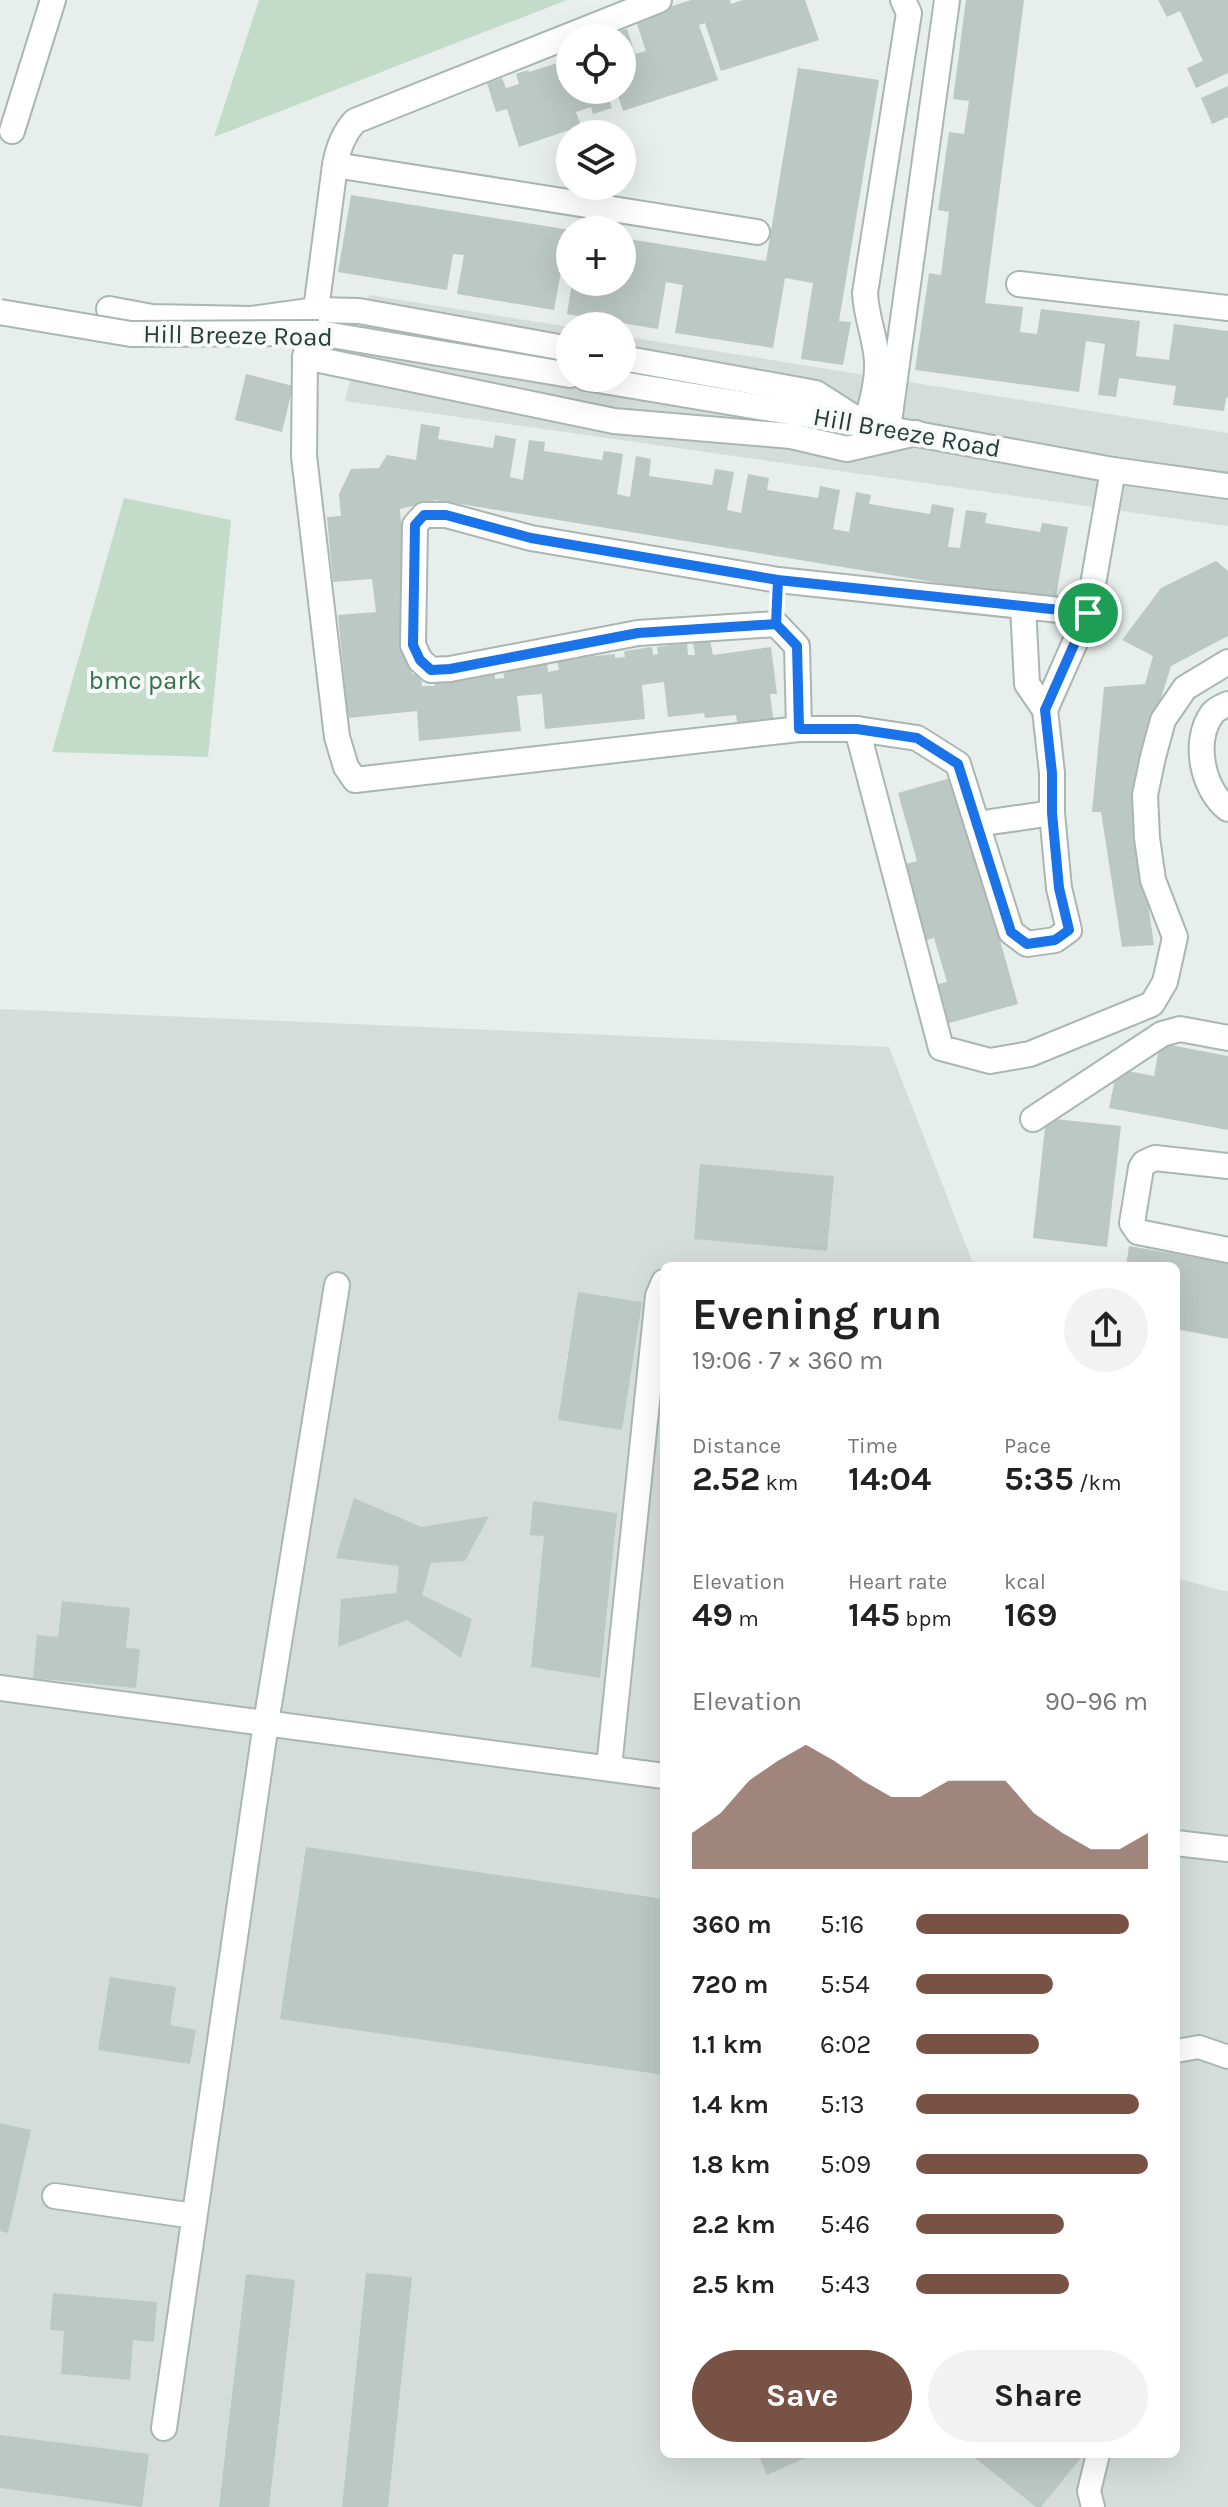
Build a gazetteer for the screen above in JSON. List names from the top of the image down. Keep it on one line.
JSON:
{"streets":{"street":["Hill Breeze Road"]},"parks":["bmc park"],"page":{"map_buttons":["+","−"],"heading":["Evening run","19:06 · 7 × 360 m"],"stats":[["Distance","2.52 km"],["Time","14:04"],["Pace","5:35 /km"],["Elevation","49 m"],["Heart rate","145 bpm"],["kcal","169"]],"chart":["Elevation","90–96 m"],"list":[{"name":"360 m","note":"5:16"},{"name":"720 m","note":"5:54"},{"name":"1.1 km","note":"6:02"},{"name":"1.4 km","note":"5:13"},{"name":"1.8 km","note":"5:09"},{"name":"2.2 km","note":"5:46"},{"name":"2.5 km","note":"5:43"}],"buttons":["Save","Share"]}}
